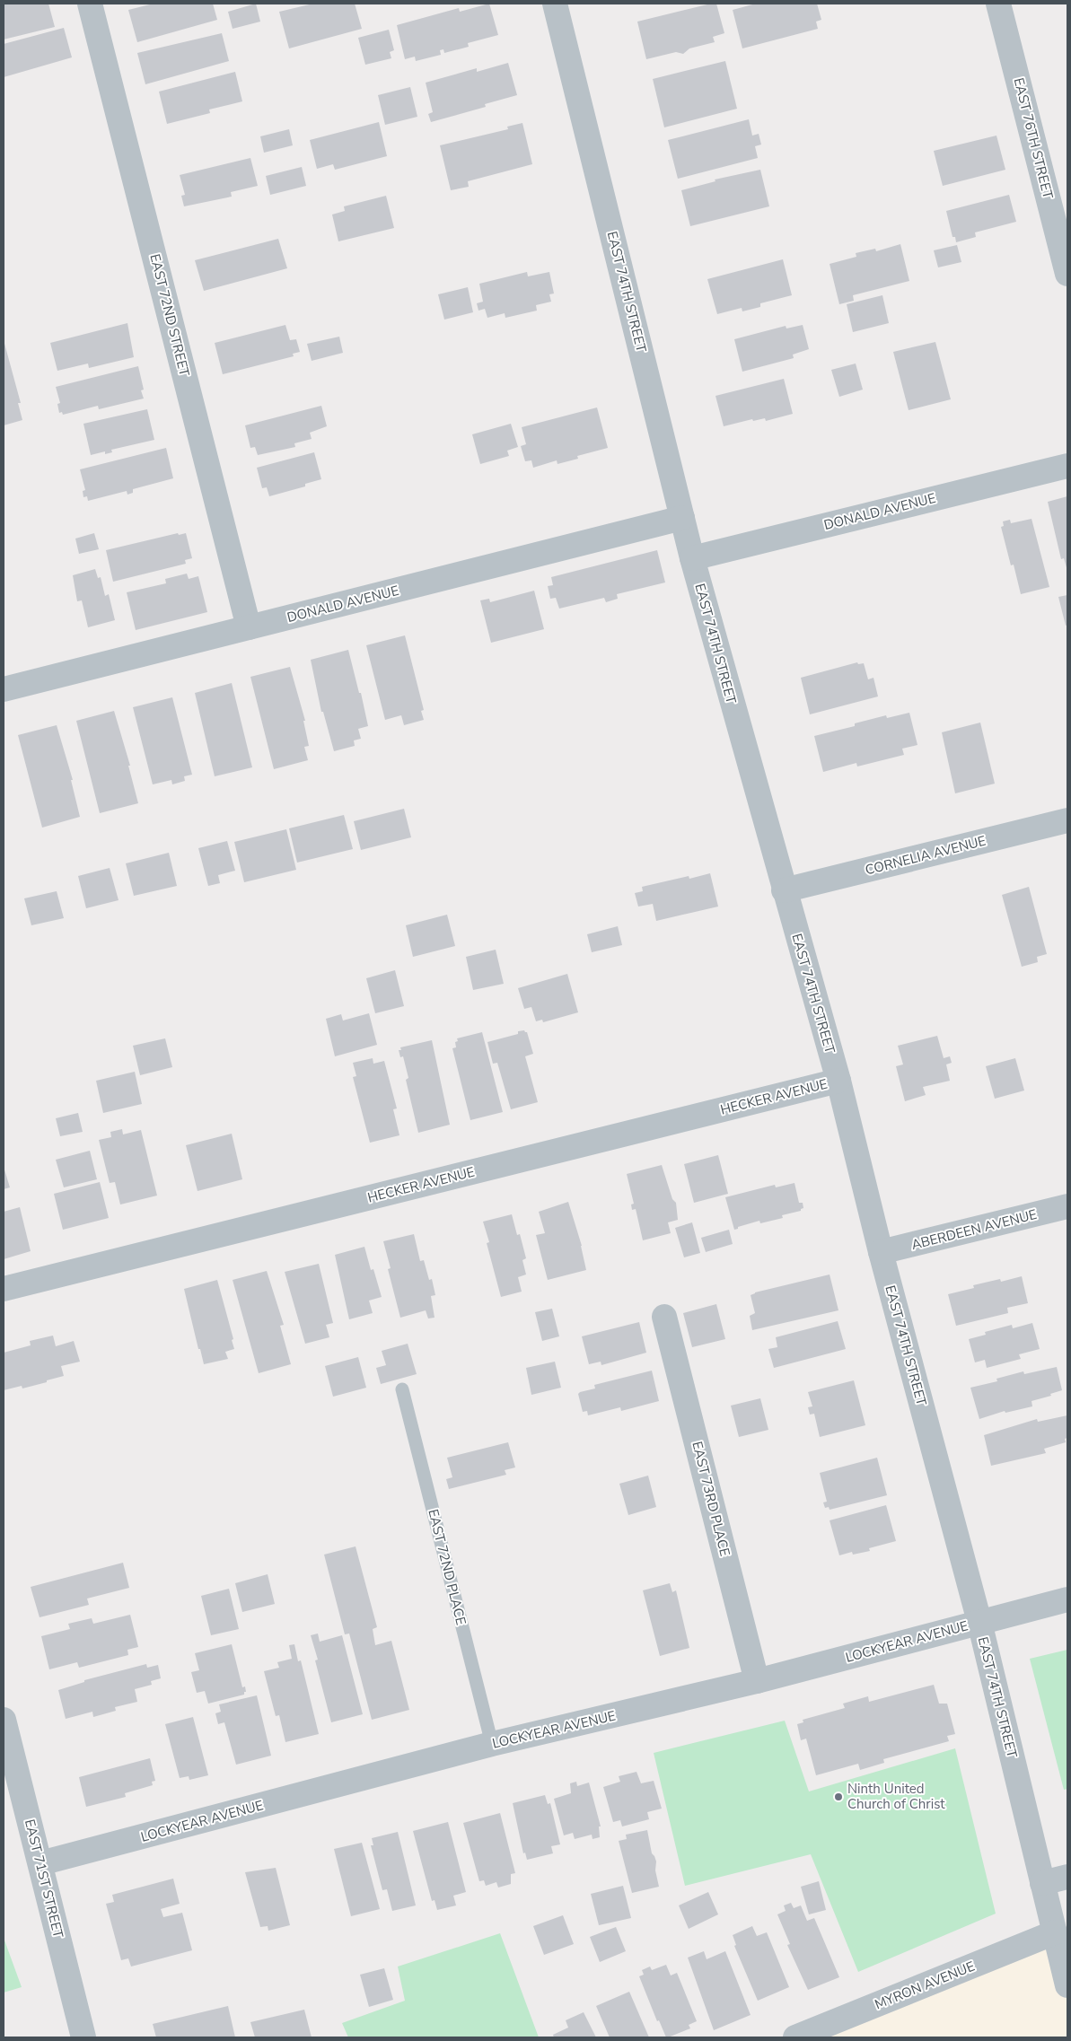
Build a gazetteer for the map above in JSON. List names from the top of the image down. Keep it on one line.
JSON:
{"streets":{"street":["EAST 76TH STREET","EAST 74TH STREET","EAST 72ND STREET","DONALD AVENUE","CORNELIA AVENUE","HECKER AVENUE","ABERDEEN AVENUE","EAST 73RD PLACE","LOCKYEAR AVENUE","EAST 71ST STREET","MYRON AVENUE"],"lane":["EAST 72ND PLACE"]},"crossings":[["EAST 74TH STREET","DONALD AVENUE"],["EAST 74TH STREET","CORNELIA AVENUE"],["EAST 74TH STREET","HECKER AVENUE"],["EAST 74TH STREET","ABERDEEN AVENUE"],["EAST 74TH STREET","LOCKYEAR AVENUE"],["EAST 74TH STREET","MYRON AVENUE"],["EAST 72ND STREET","DONALD AVENUE"],["EAST 73RD PLACE","LOCKYEAR AVENUE"],["EAST 72ND PLACE","LOCKYEAR AVENUE"],["LOCKYEAR AVENUE","EAST 71ST STREET"]],"places":["Ninth United Church of Christ"]}
